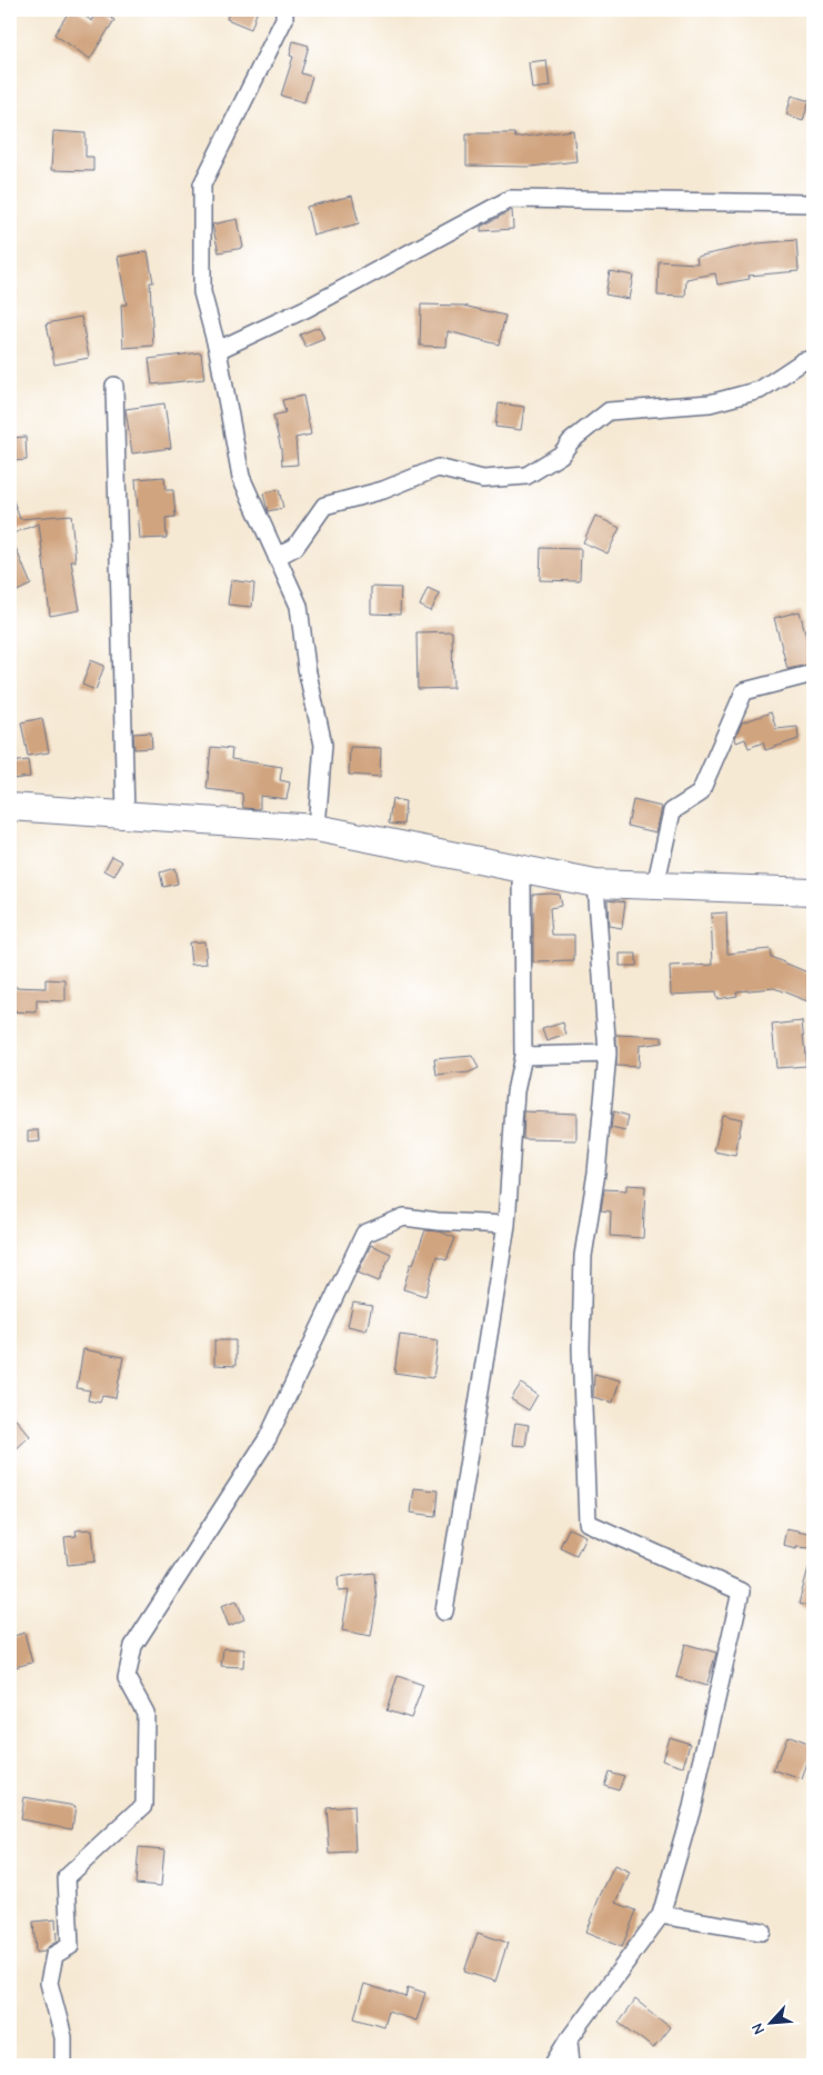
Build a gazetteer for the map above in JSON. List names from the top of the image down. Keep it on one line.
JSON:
{"north":"bottom left"}
